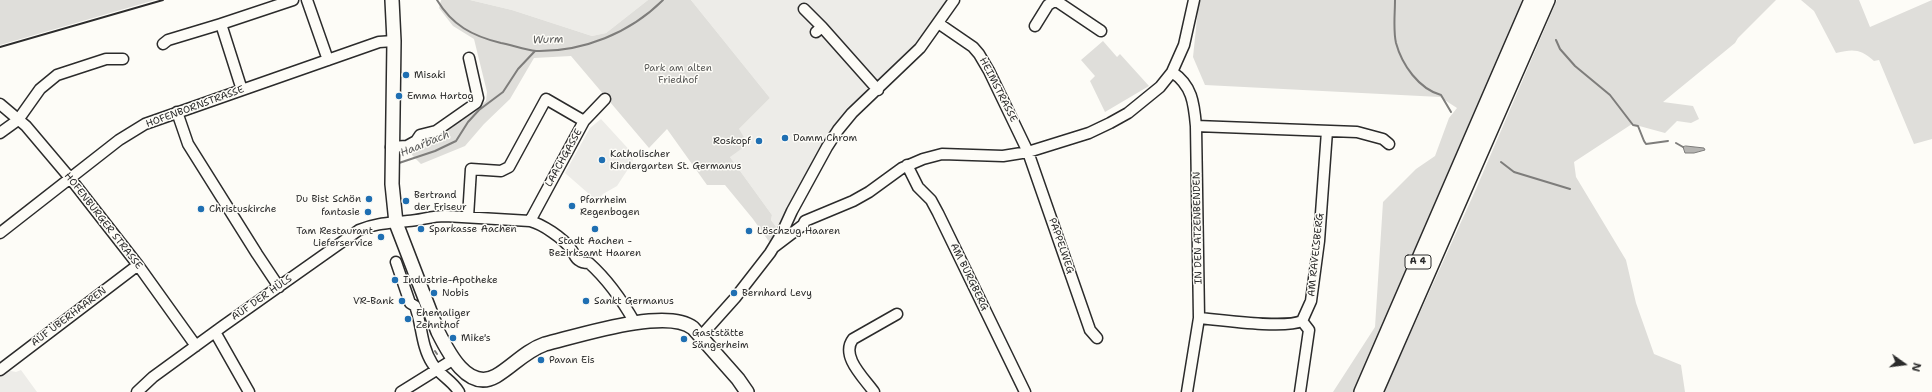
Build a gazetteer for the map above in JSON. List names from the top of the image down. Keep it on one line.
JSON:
{"streets":{"highway":["A 4"],"street":["HEIMSTRASSE","HOFENBORNSTRASSE","LAACHGASSE","HOFENBURGER STRASSE","IN DEN ATZENBENDEN","PAPPELWEG","AM RAVELSBERG","AM BURGBERG","AUF DER HÜLS","AUF ÜBERHAAREN"]},"crossings":[["HEIMSTRASSE","PAPPELWEG"],["HOFENBORNSTRASSE","HOFENBURGER STRASSE"],["LAACHGASSE","AUF DER HÜLS"],["HOFENBURGER STRASSE","AUF DER HÜLS"],["HOFENBURGER STRASSE","AUF ÜBERHAAREN"]],"water":["Wurm","Haarbach"],"parks":["Park am alten Friedhof"],"places":["Misaki","Emma Hartog","Damm Chrom","Roskopf","Katholischer Kindergarten St. Germanus","Du Bist Schön","Bertrand der Friseur","Pfarrheim Regenbogen","Christuskirche","fantasie","Sparkasse Aachen","Stadt Aachen - Bezirksamt Haaren","Löschzug Haaren","Tam Restaurant Lieferservice","Industrie-Apotheke","Nobis","Bernhard Levy","VR-Bank","Sankt Germanus","Ehemaliger Zehnthof","Mike's","Gaststätte Sängerheim","Pavan Eis"],"north":"right"}
